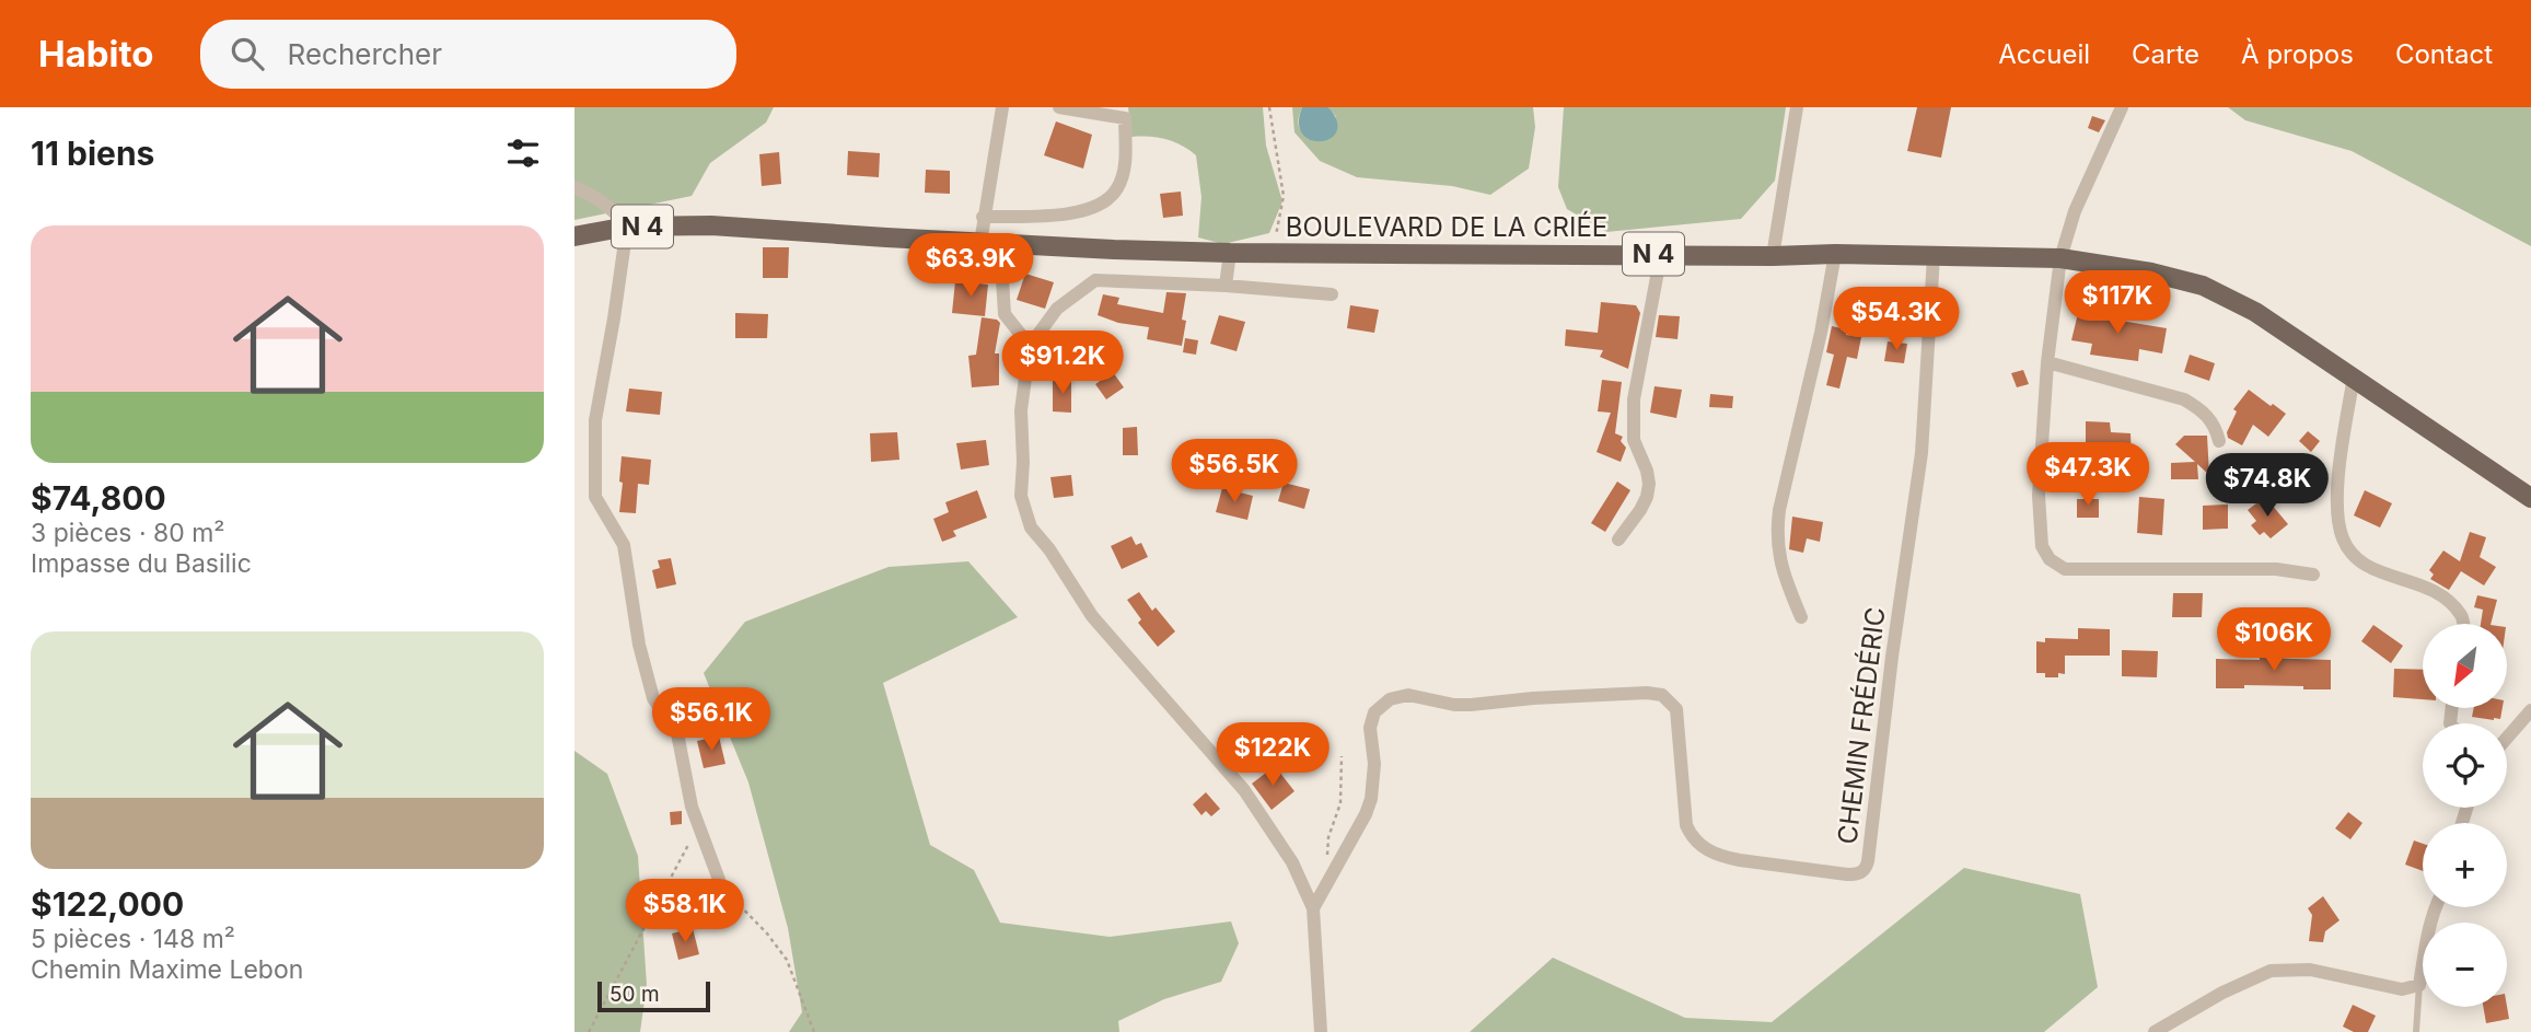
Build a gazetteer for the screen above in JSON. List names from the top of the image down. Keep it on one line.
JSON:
{"streets":{"main road":["N 4","BOULEVARD DE LA CRIÉE"],"street":["CHEMIN FRÉDÉRIC"]},"crossings":[["N 4","BOULEVARD DE LA CRIÉE"],["BOULEVARD DE LA CRIÉE","CHEMIN FRÉDÉRIC"]],"scale_bar":"50 m","north":"bottom left","page":{"header":"Habito","search":"Rechercher","nav":["Accueil","Carte","À propos","Contact"],"heading":"11 biens","list":[{"name":"$74,800","note":"3 pièces · 80 m² · Impasse du Basilic"},{"name":"$122,000","note":"5 pièces · 148 m² · Chemin Maxime Lebon"}],"price":["$63.9K","$117K","$54.3K","$91.2K","$56.5K","$47.3K","$74.8K","$106K","$56.1K","$122K","$58.1K"],"map_buttons":["+","−"],"scale":"50 m"}}
